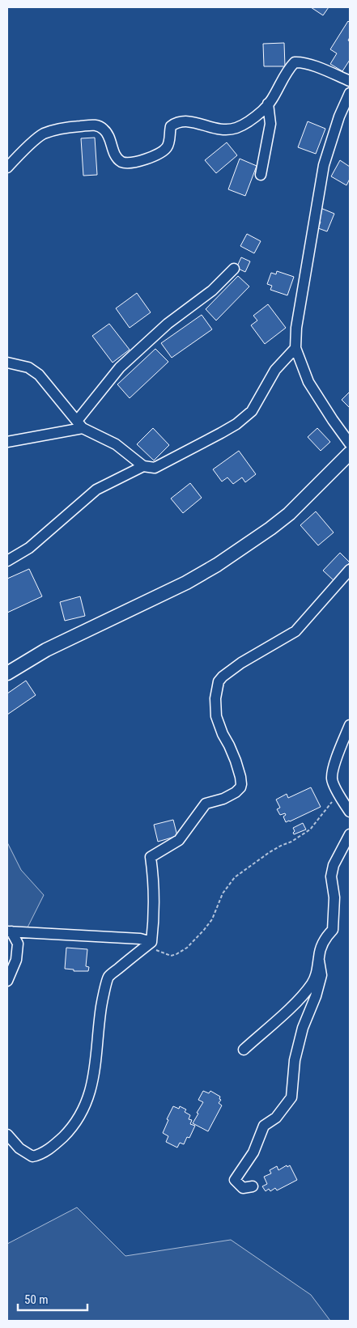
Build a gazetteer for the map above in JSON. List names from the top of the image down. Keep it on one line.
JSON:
{"scale_bar":"50 m"}
